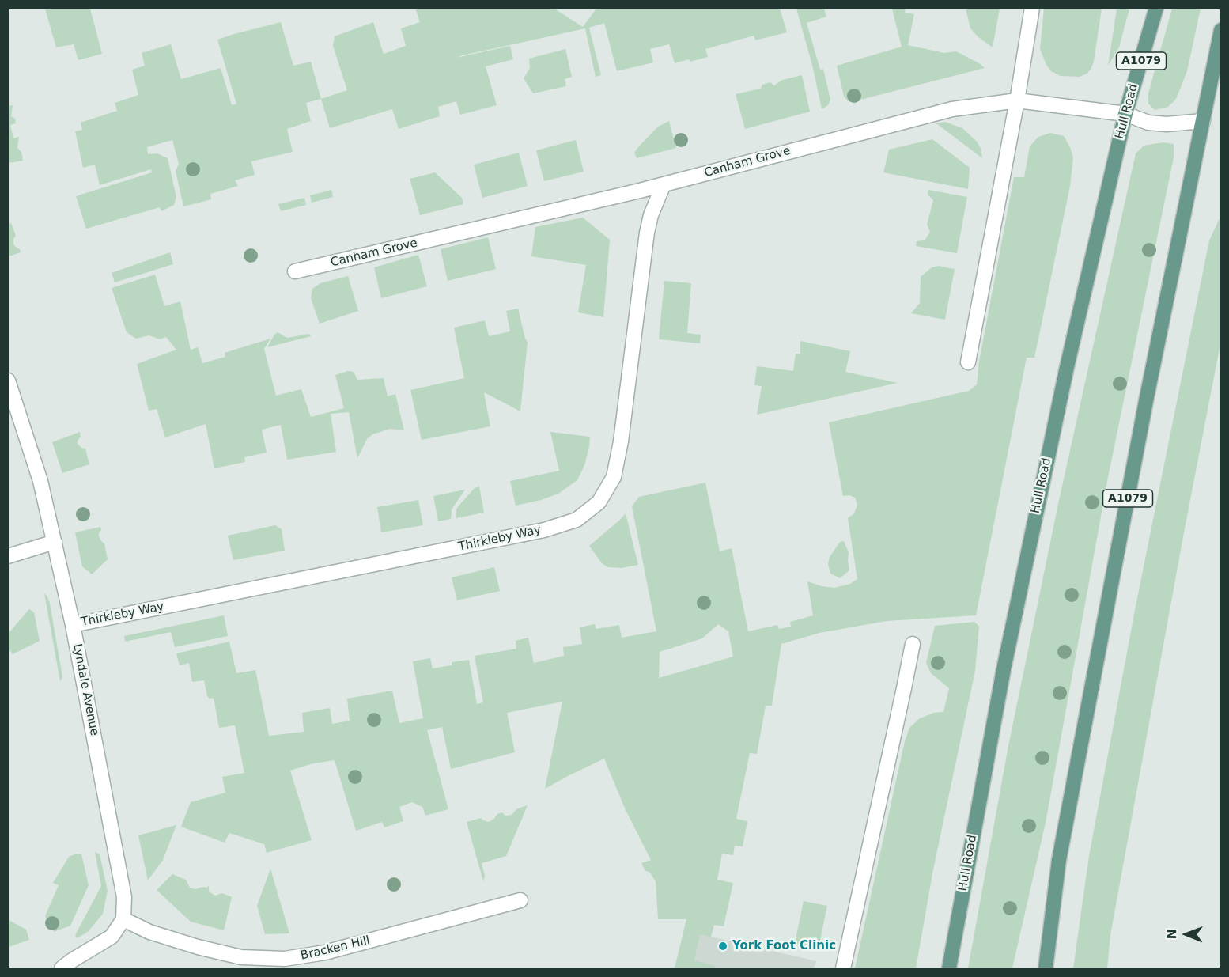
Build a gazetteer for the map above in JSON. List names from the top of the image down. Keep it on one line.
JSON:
{"streets":{"main road":["A1079","Hull Road"],"street":["Canham Grove","Thirkleby Way","Lyndale Avenue","Bracken Hill"]},"crossings":[["A1079","Canham Grove"],["Hull Road","Canham Grove"],["Canham Grove","Thirkleby Way"],["Thirkleby Way","Lyndale Avenue"],["Lyndale Avenue","Bracken Hill"]],"places":["York Foot Clinic"],"north":"left"}
